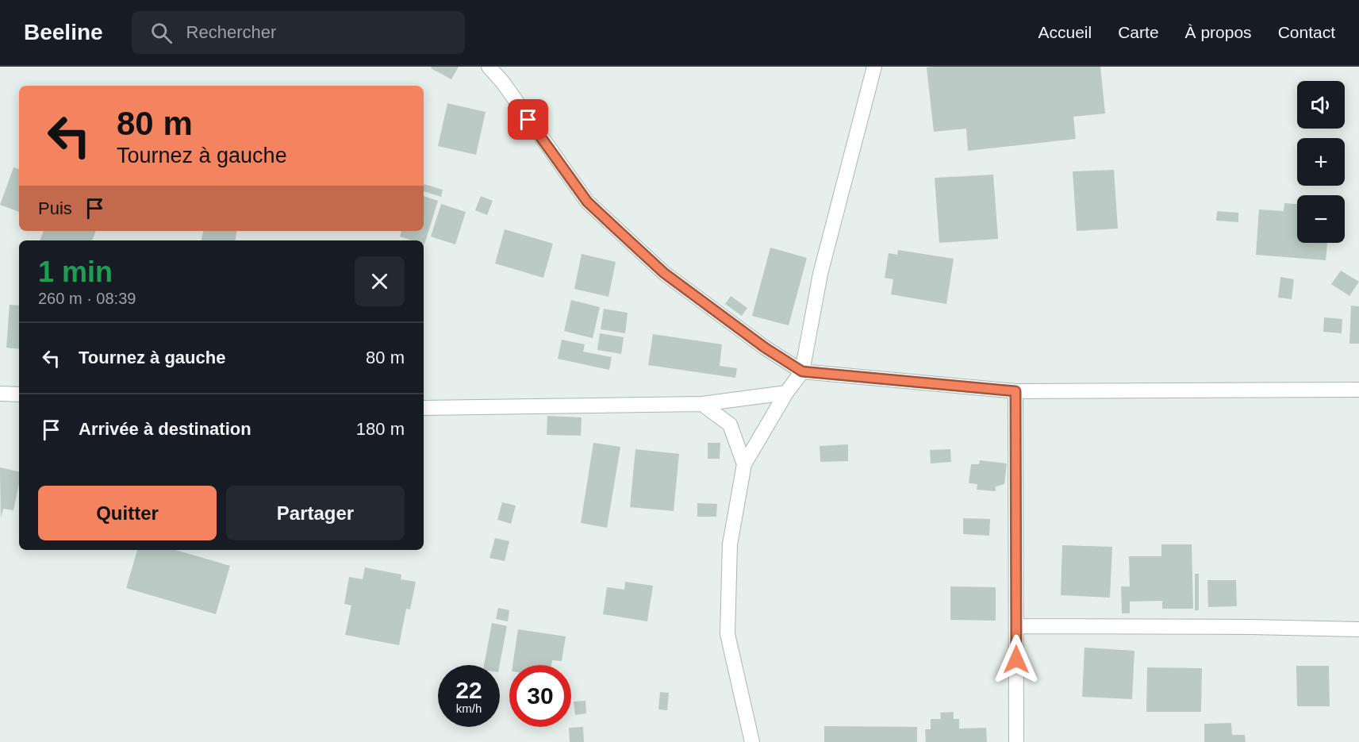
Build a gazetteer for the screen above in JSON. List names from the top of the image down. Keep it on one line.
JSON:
{"page":{"header":"Beeline","search":"Rechercher","nav":["Accueil","Carte","À propos","Contact"],"map_buttons":["+","−"],"turn":["80 m","Tournez à gauche"],"then":"Puis","heading":["1 min","260 m · 08:39"],"list":[{"name":"Tournez à gauche","value":"80 m"},{"name":"Arrivée à destination","value":"180 m"}],"buttons":["Quitter","Partager"],"speed":"22 km/h","limit":"30"}}
